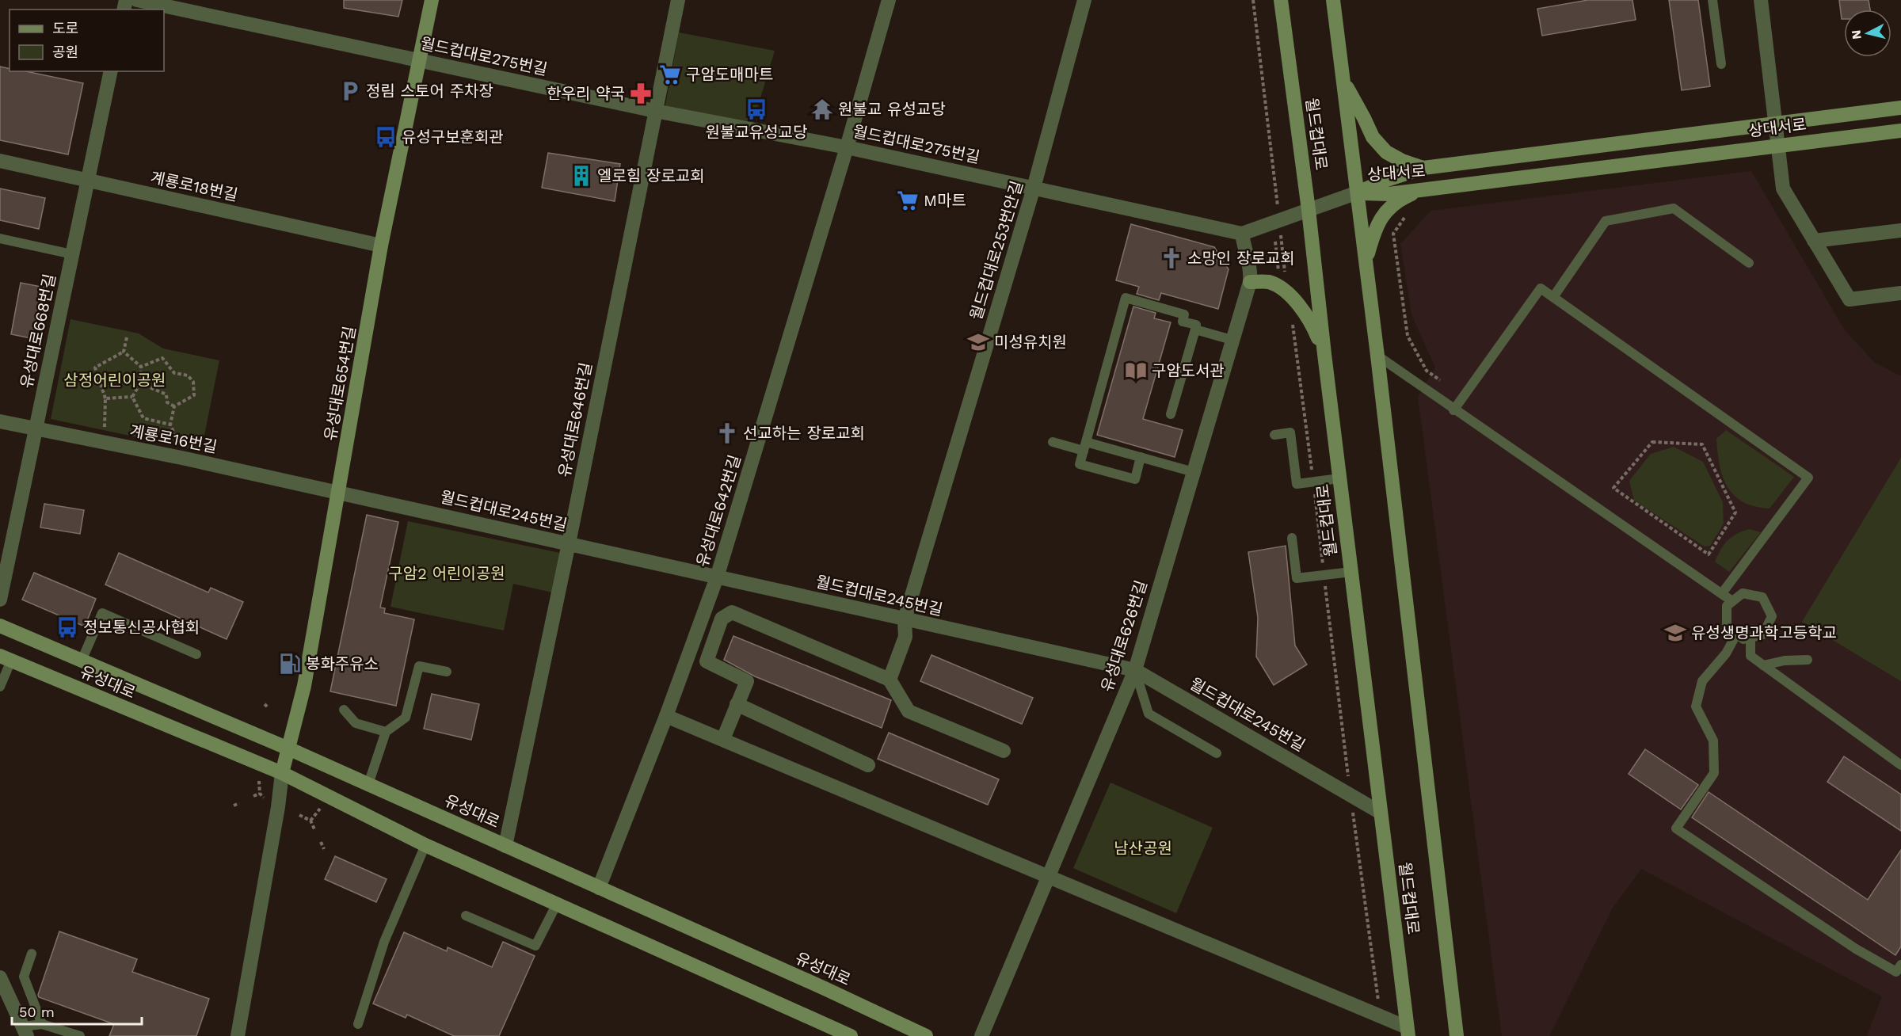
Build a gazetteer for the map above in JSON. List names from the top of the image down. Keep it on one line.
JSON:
{"streets":{"street":["월드컵대로275번길","상대서로","월드컵대로","계룡로18번길","월드컵대로253번안길","유성대로668번길","유성대로654번길","유성대로646번길","계룡로16번길","월드컵대로245번길","유성대로642번길","유성대로626번길","유성대로"]},"crossings":[["월드컵대로275번길","월드컵대로253번안길"],["월드컵대로275번길","유성대로654번길"],["월드컵대로275번길","유성대로646번길"],["월드컵대로275번길","유성대로642번길"],["월드컵대로275번길","유성대로626번길"],["상대서로","월드컵대로"],["월드컵대로","월드컵대로245번길"],["계룡로18번길","유성대로668번길"],["계룡로18번길","유성대로654번길"],["월드컵대로253번안길","월드컵대로245번길"],["유성대로668번길","계룡로16번길"],["유성대로654번길","계룡로16번길"],["유성대로654번길","월드컵대로245번길"],["유성대로654번길","유성대로"],["유성대로646번길","월드컵대로245번길"],["유성대로646번길","유성대로"],["계룡로16번길","월드컵대로245번길"],["월드컵대로245번길","유성대로642번길"],["월드컵대로245번길","유성대로626번길"],["유성대로642번길","유성대로"]],"parks":["삼정어린이공원","구암2 어린이공원","남산공원"],"places":{"supermarket":["구암도매마트","M마트"],"parking":["정림 스토어 주차장"],"pharmacy":["한우리 약국"],"bus stop":["원불교유성교당","유성구보훈회관","정보통신공사협회"],"temple":["원불교 유성교당"],"building":["엘로힘 장로교회"],"church":["소망인 장로교회","선교하는 장로교회"],"school or university":["미성유치원","유성생명과학고등학교"],"library":["구암도서관"],"fuel station":["봉화주유소"]},"legend":["도로","공원"],"scale_bar":"50 m","north":"left"}
